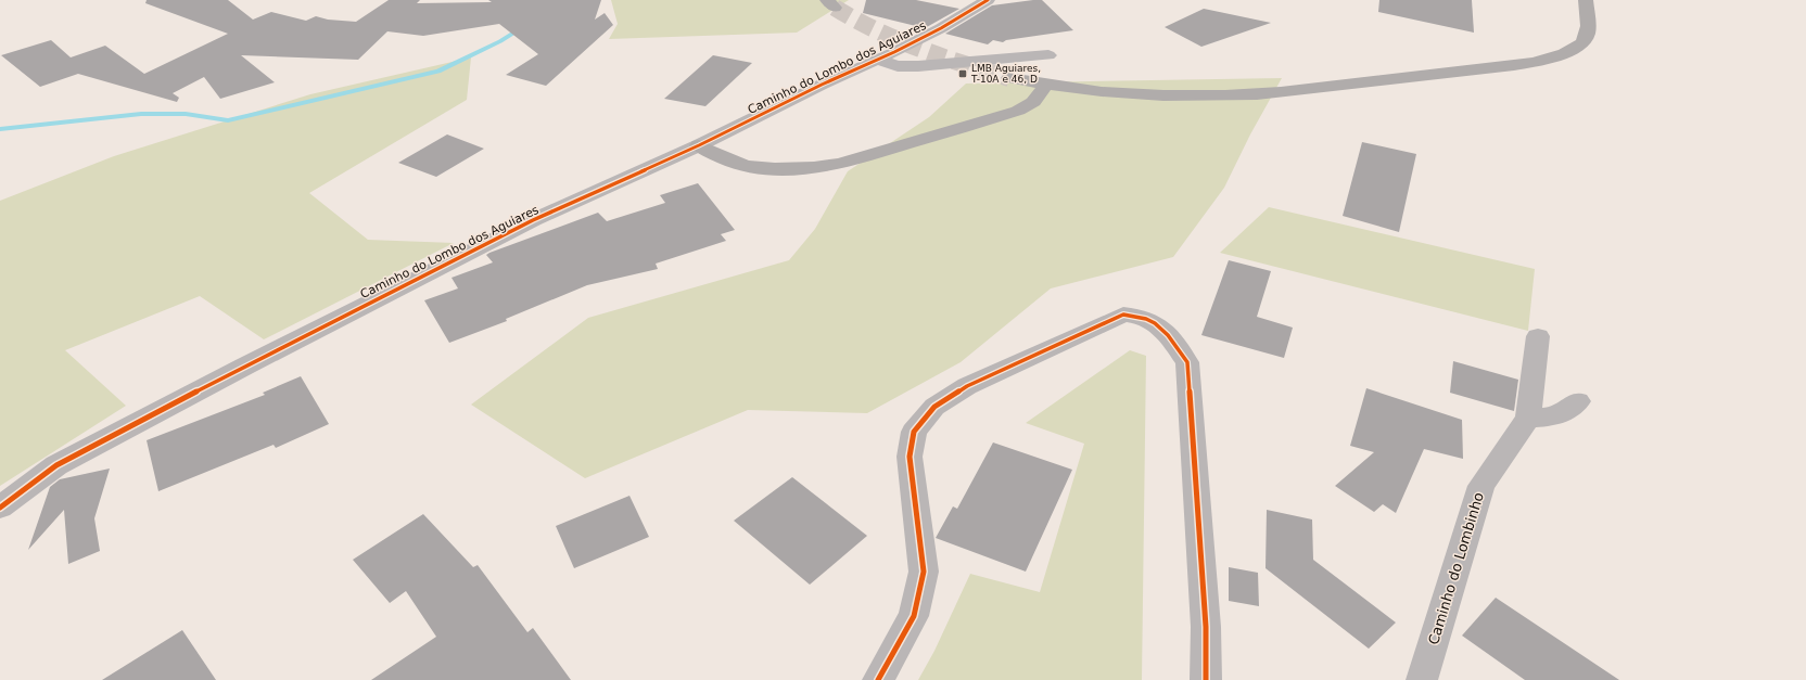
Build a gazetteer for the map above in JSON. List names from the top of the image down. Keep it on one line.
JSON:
{"streets":{"street":["Caminho do Lombo dos Aguiares","Caminho do Lombinho"]},"places":{"transit":["LMB Aguiares, T-10A e 46, D"]}}
